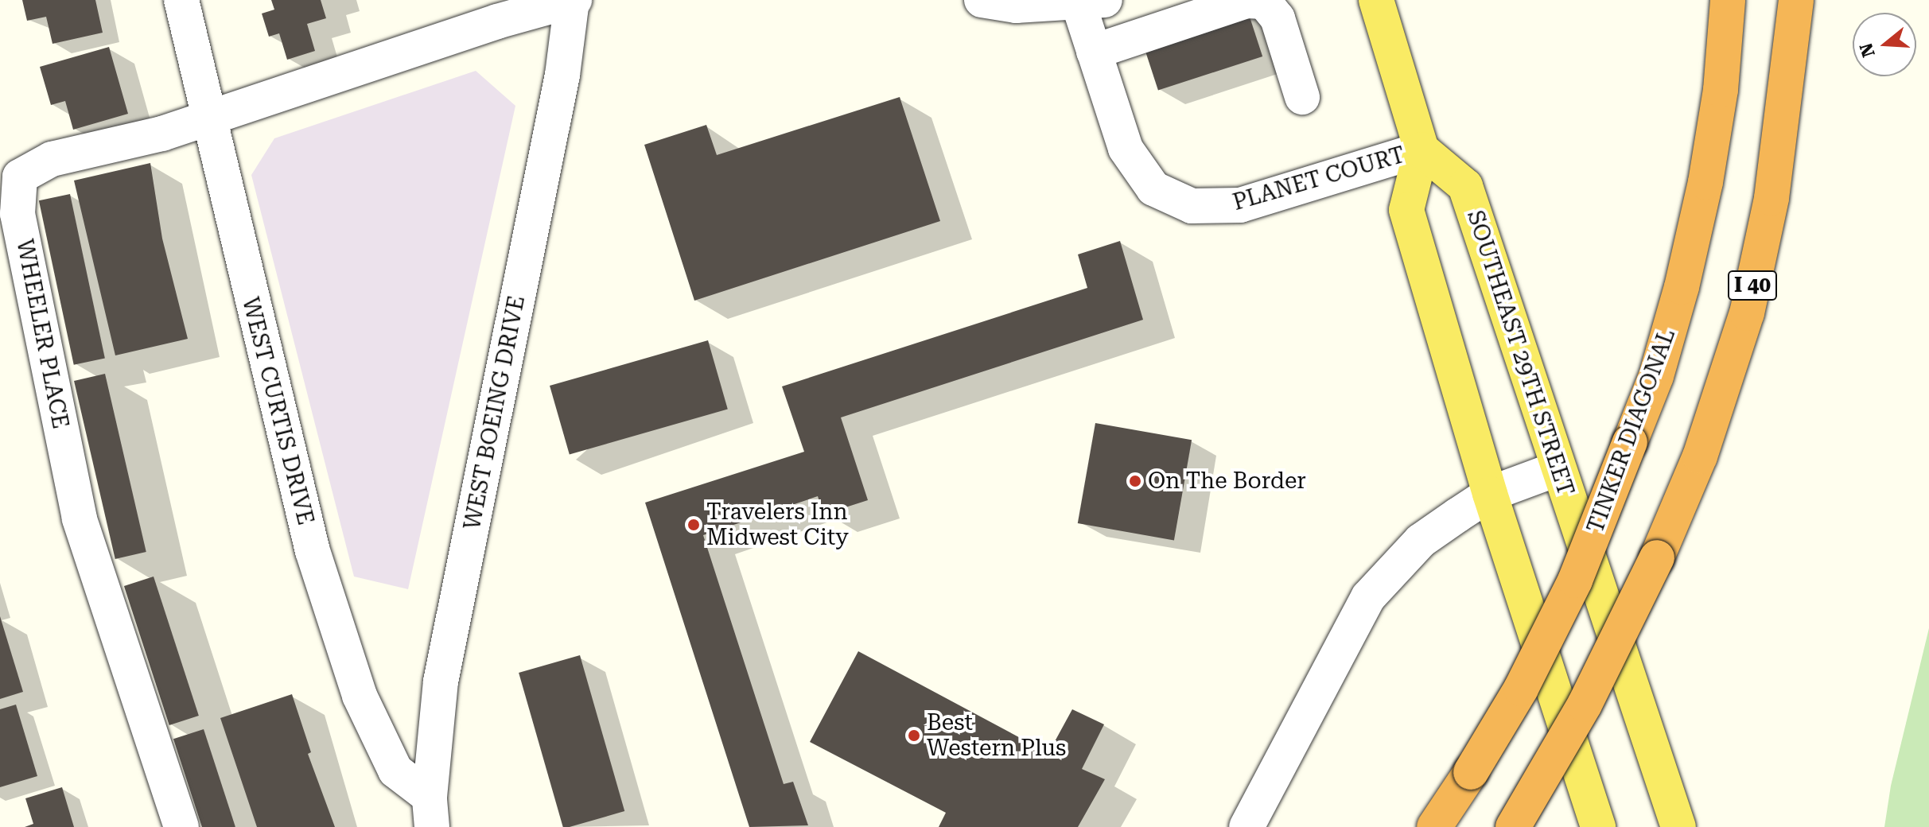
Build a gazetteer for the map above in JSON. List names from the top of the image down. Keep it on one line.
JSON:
{"streets":{"highway":["I 40","TINKER DIAGONAL"],"main road":["SOUTHEAST 29TH STREET"],"street":["PLANET COURT","WHEELER PLACE","WEST CURTIS DRIVE","WEST BOEING DRIVE"]},"crossings":[["PLANET COURT","SOUTHEAST 29TH STREET"],["WHEELER PLACE","WEST CURTIS DRIVE"],["WHEELER PLACE","WEST BOEING DRIVE"],["WEST CURTIS DRIVE","WEST BOEING DRIVE"]],"places":["On The Border","Travelers Inn Midwest City","Best Western Plus"],"north":"left"}
